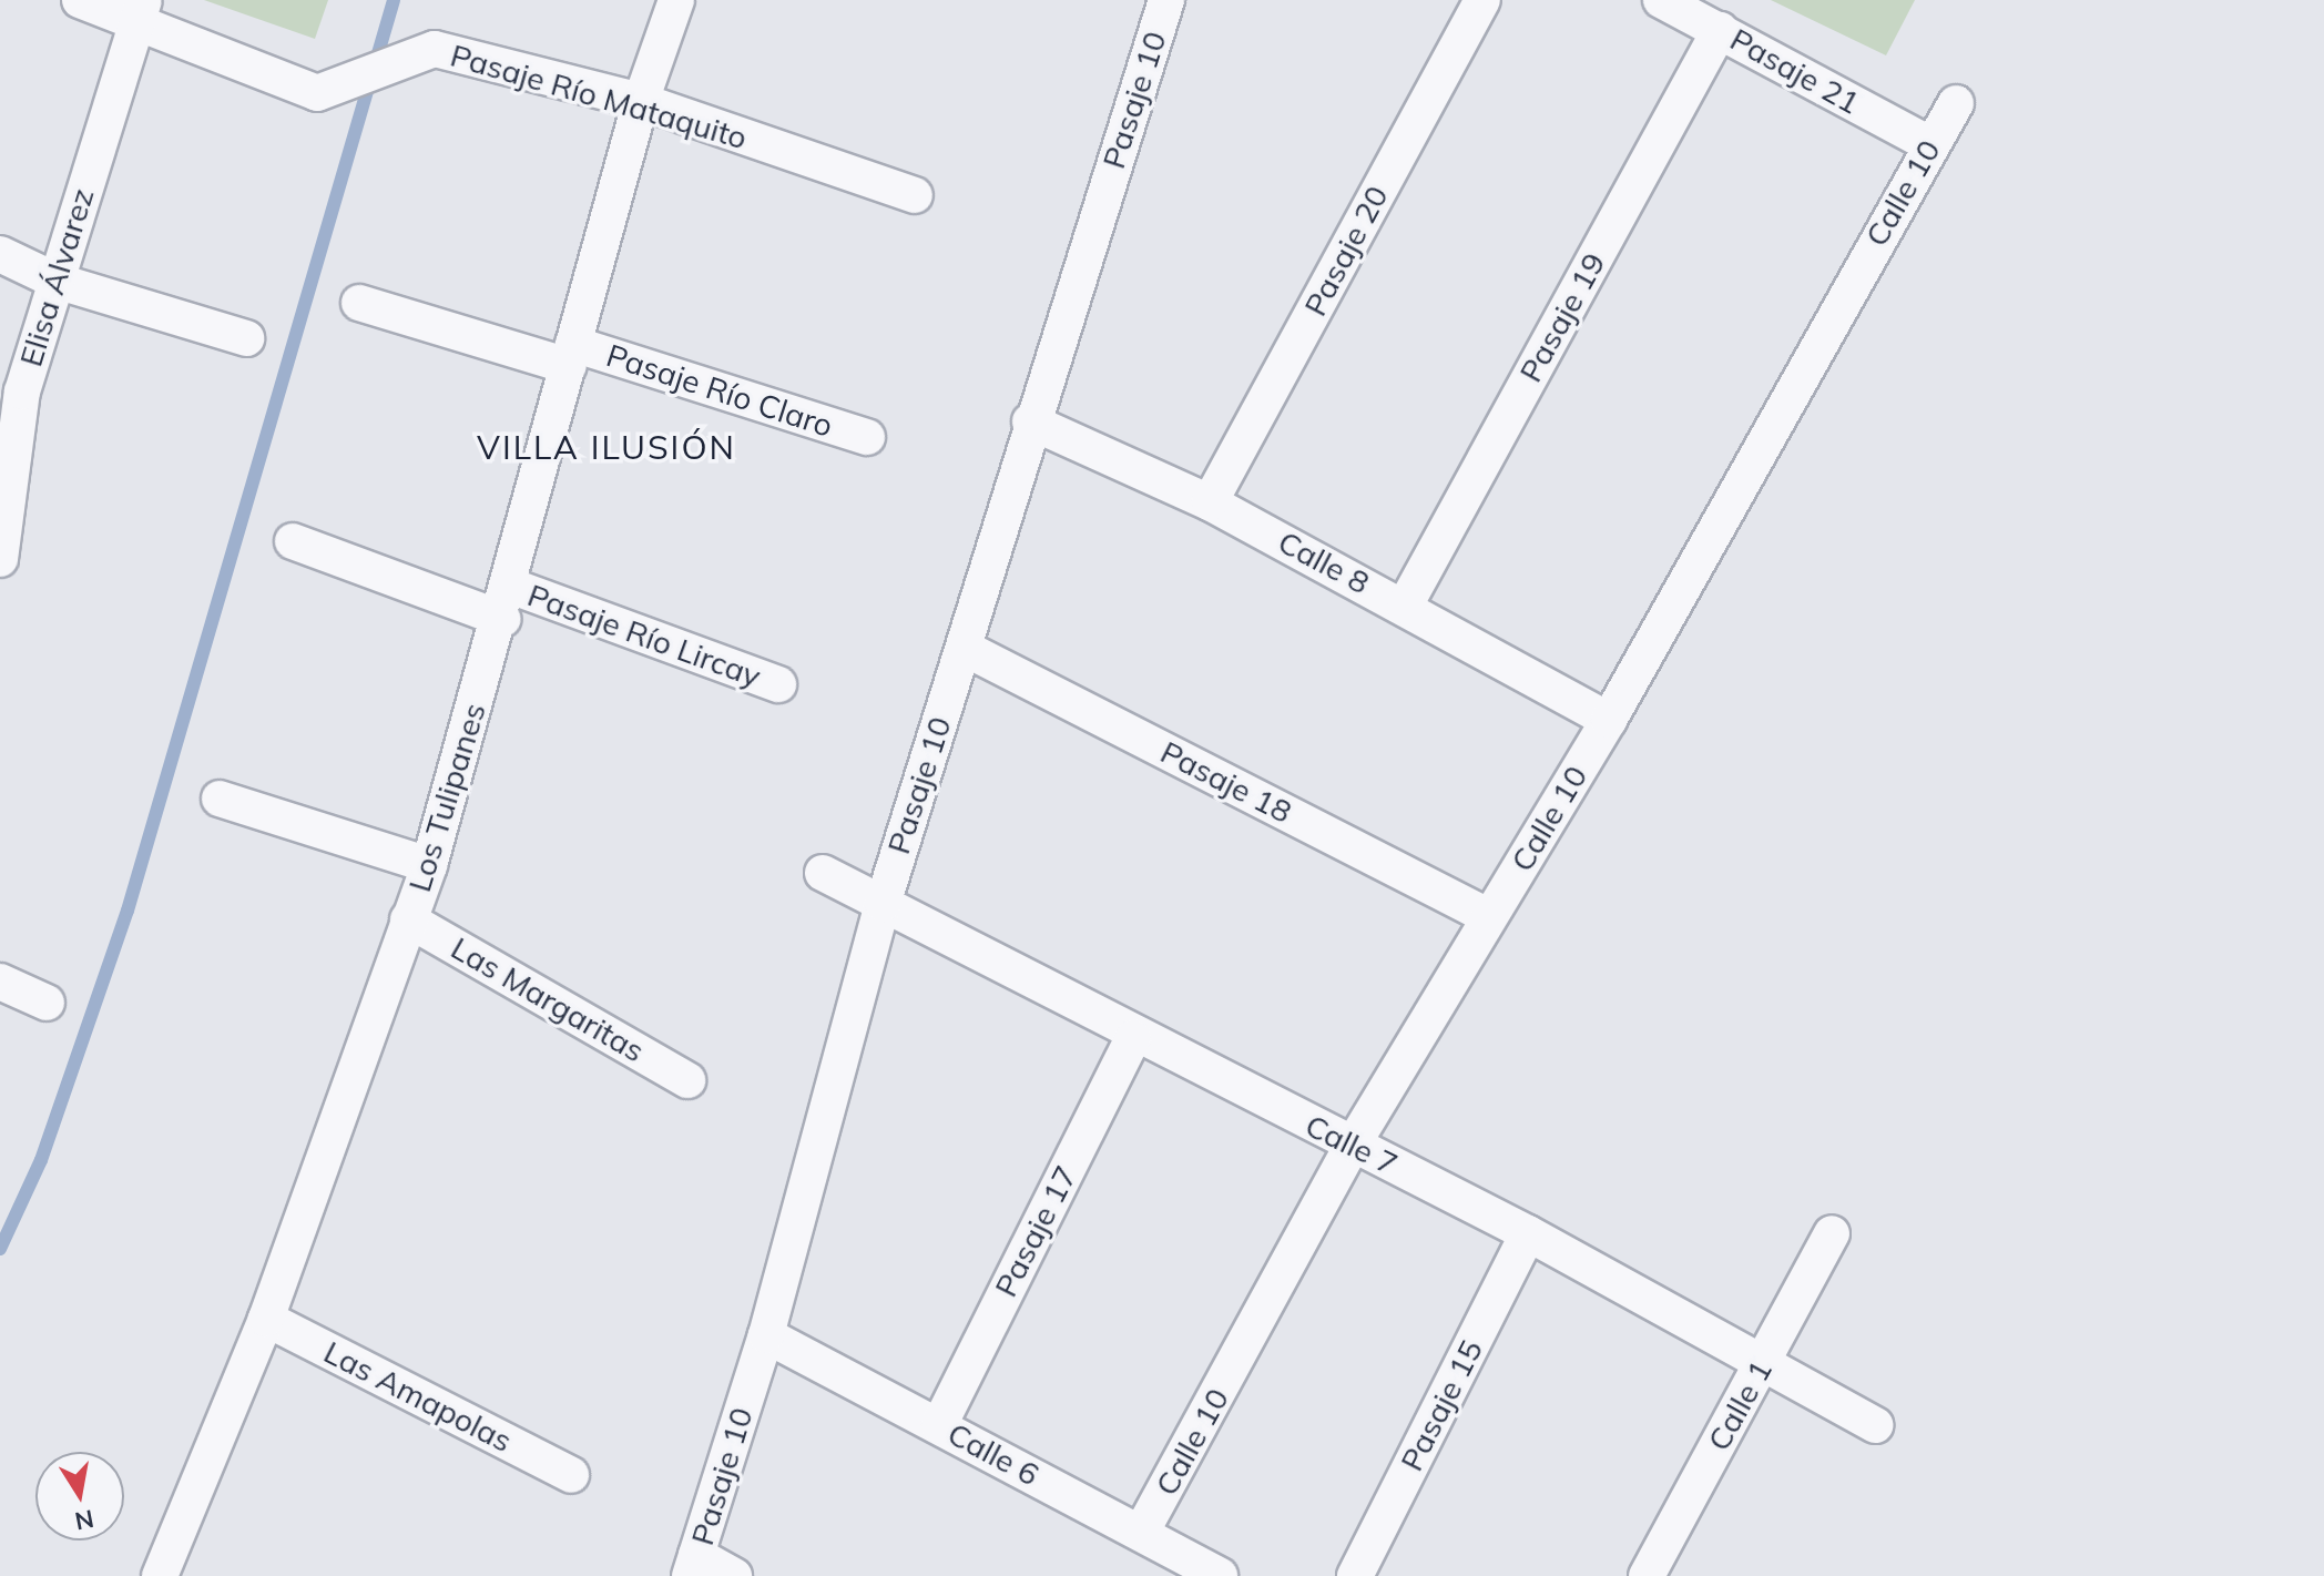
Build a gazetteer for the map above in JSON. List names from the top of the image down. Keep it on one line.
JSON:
{"streets":{"street":["Pasaje 21","Pasaje Río Mataquito","Pasaje 10","Calle 10","Pasaje 20","Elisa Álvarez","Pasaje 19","Pasaje Río Claro","Calle 8","Pasaje Río Lircay","Pasaje 18","Los Tulipanes","Las Margaritas","Calle 7","Pasaje 17","Las Amapolas","Pasaje 15","Calle 1","Calle 6"]},"crossings":[["Pasaje 21","Calle 10"],["Pasaje 21","Pasaje 19"],["Pasaje Río Mataquito","Elisa Álvarez"],["Pasaje Río Mataquito","Los Tulipanes"],["Pasaje 10","Calle 8"],["Pasaje 10","Pasaje 18"],["Pasaje 10","Calle 7"],["Pasaje 10","Calle 6"],["Calle 10","Calle 8"],["Calle 10","Pasaje 18"],["Calle 10","Calle 7"],["Calle 10","Calle 6"],["Pasaje 20","Calle 8"],["Pasaje 19","Calle 8"],["Pasaje Río Claro","Los Tulipanes"],["Pasaje Río Lircay","Los Tulipanes"],["Los Tulipanes","Las Margaritas"],["Los Tulipanes","Las Amapolas"],["Calle 7","Pasaje 17"],["Calle 7","Pasaje 15"],["Calle 7","Calle 1"],["Pasaje 17","Calle 6"]],"districts":["VILLA ILUSIÓN"],"north":"bottom"}
